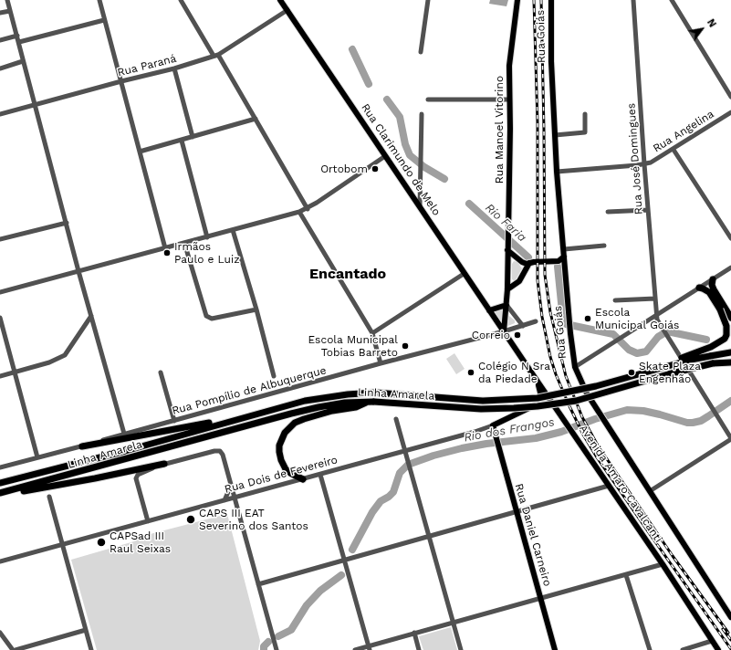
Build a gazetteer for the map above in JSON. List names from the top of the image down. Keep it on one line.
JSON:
{"streets":{"highway":["Linha Amarela"],"main road":["Rua Goiás","Rua Manoel Vitorino","Rua Clarimundo de Melo","Rua Dois de Fevereiro","Avenida Amaro Cavalcanti","Rua Daniel Carneiro"],"street":["Rua Paraná","Rua Angelina","Rua José Domingues","Rua Pompílio de Albuquerque"]},"crossings":[["Rua Goiás","Rua Angelina"],["Rua Paraná","Rua Clarimundo de Melo"],["Rua Manoel Vitorino","Rua Clarimundo de Melo"],["Rua Manoel Vitorino","Rua Pompílio de Albuquerque"],["Rua Manoel Vitorino","Avenida Amaro Cavalcanti"],["Rua Angelina","Rua José Domingues"],["Rua Clarimundo de Melo","Rua Pompílio de Albuquerque"],["Rua Clarimundo de Melo","Avenida Amaro Cavalcanti"],["Rua Pompílio de Albuquerque","Avenida Amaro Cavalcanti"],["Rua Dois de Fevereiro","Rua Daniel Carneiro"]],"districts":["Encantado"],"water":["Rio Faria","Rio dos Frangos"],"places":["Ortobom","Irmãos Paulo e Luiz","Escola Municipal Goiás","Correio","Escola Municipal Tobias Barreto","Colégio N Sra da Piedade","Skate Plaza Engenhão","CAPS III EAT Severino dos Santos","CAPSad III Raul Seixas"],"north":"top right"}
